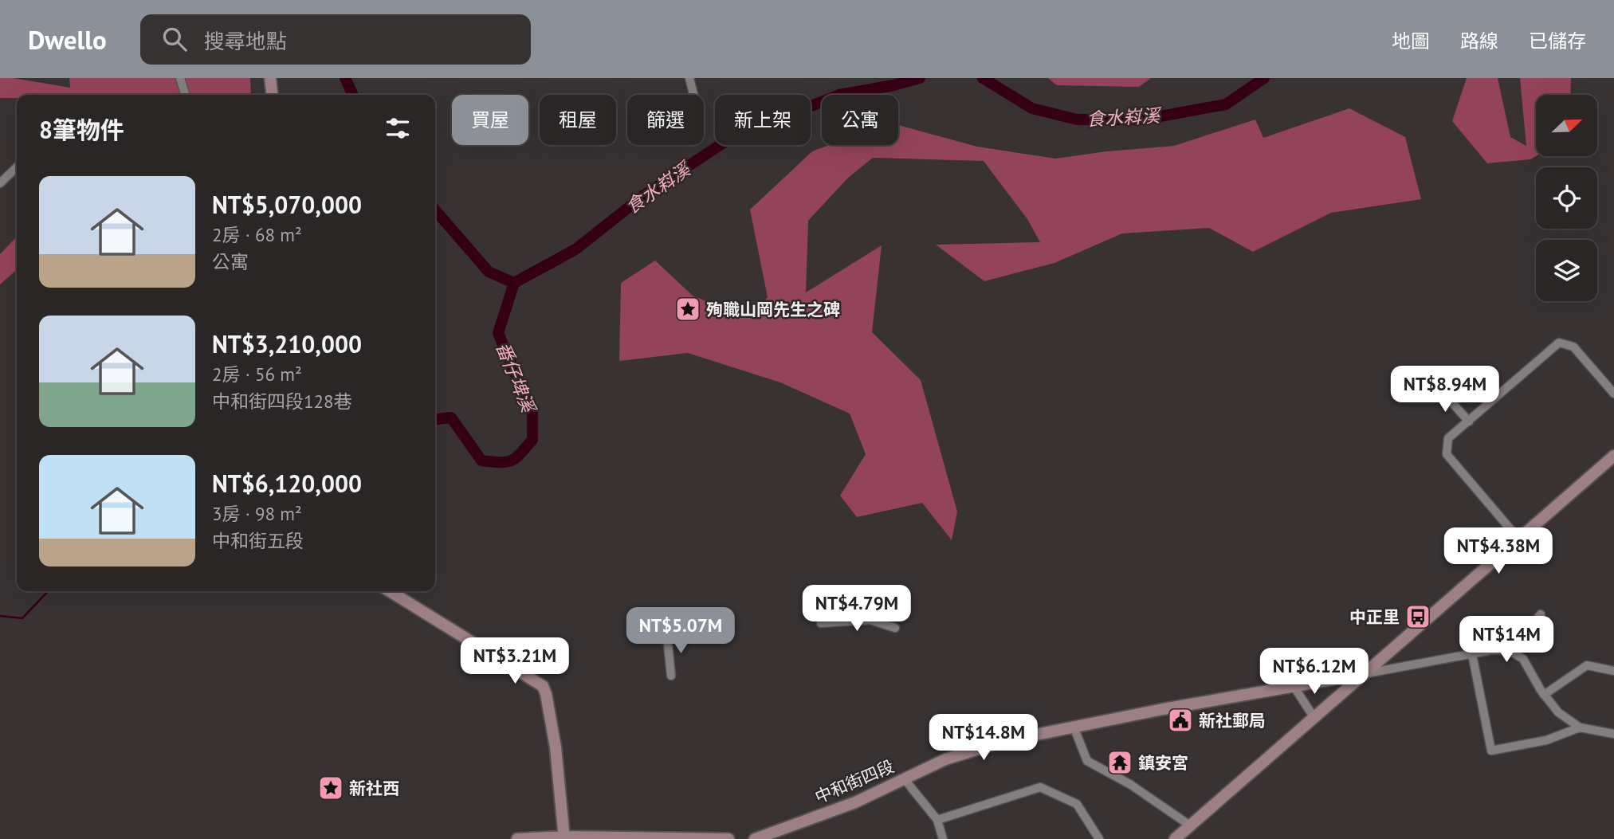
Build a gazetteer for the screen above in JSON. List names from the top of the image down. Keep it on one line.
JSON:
{"streets":{"street":["中和街四段"]},"water":["食水嵙溪","番仔埤溪"],"places":{"place":["殉職山岡先生之碑","新社西"],"bus stop":["中正里"],"public building":["新社郵局"],"temple":["鎮安宮"]},"north":"top right","page":{"header":"Dwello","search":"搜尋地點","nav":["地圖","路線","已儲存"],"chip":["買屋","租屋","篩選","新上架","公寓"],"heading":"8筆物件","list":[{"name":"NT$5,070,000","note":"2房 · 68 m² · 公寓"},{"name":"NT$3,210,000","note":"2房 · 56 m² · 中和街四段128巷"},{"name":"NT$6,120,000","note":"3房 · 98 m² · 中和街五段"}],"price":["NT$8.94M","NT$4.38M","NT$4.79M","NT$5.07M","NT$14M","NT$3.21M","NT$6.12M","NT$14.8M"]}}
